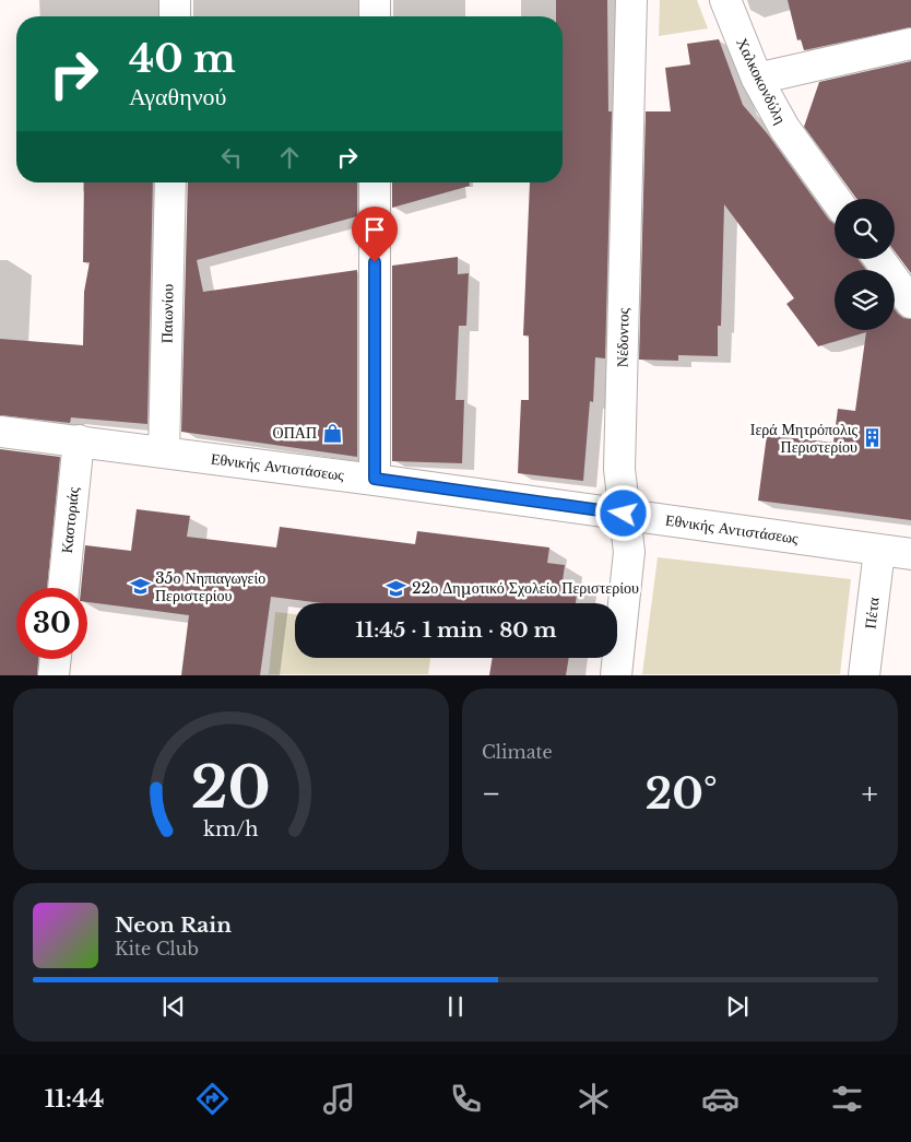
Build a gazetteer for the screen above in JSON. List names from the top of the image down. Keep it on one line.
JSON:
{"streets":{"street":["Χαλκοκονδύλη","Παιωνίου","Νέδοντος","Εθνικής Αντιστάσεως","Καστοριάς","Πέτα"]},"crossings":[["Παιωνίου","Εθνικής Αντιστάσεως"],["Νέδοντος","Εθνικής Αντιστάσεως"],["Εθνικής Αντιστάσεως","Καστοριάς"],["Εθνικής Αντιστάσεως","Πέτα"]],"places":{"shop":["ΟΠΑΠ"],"building":["Ιερά Μητρόπολις Περιστερίου"],"school or university":["35ο Νηπιαγωγείο Περιστερίου","22ο Δημοτικό Σχολείο Περιστερίου"]},"page":{"turn":["40 m","Αγαθηνού"],"limit":"30","trip":"11:45 · 1 min · 80 m","tile":"Climate","heat":["−","20°","+"],"song":["Neon Rain","Kite Club"],"tabs":"11:44","gauge":["20","km/h"]}}
